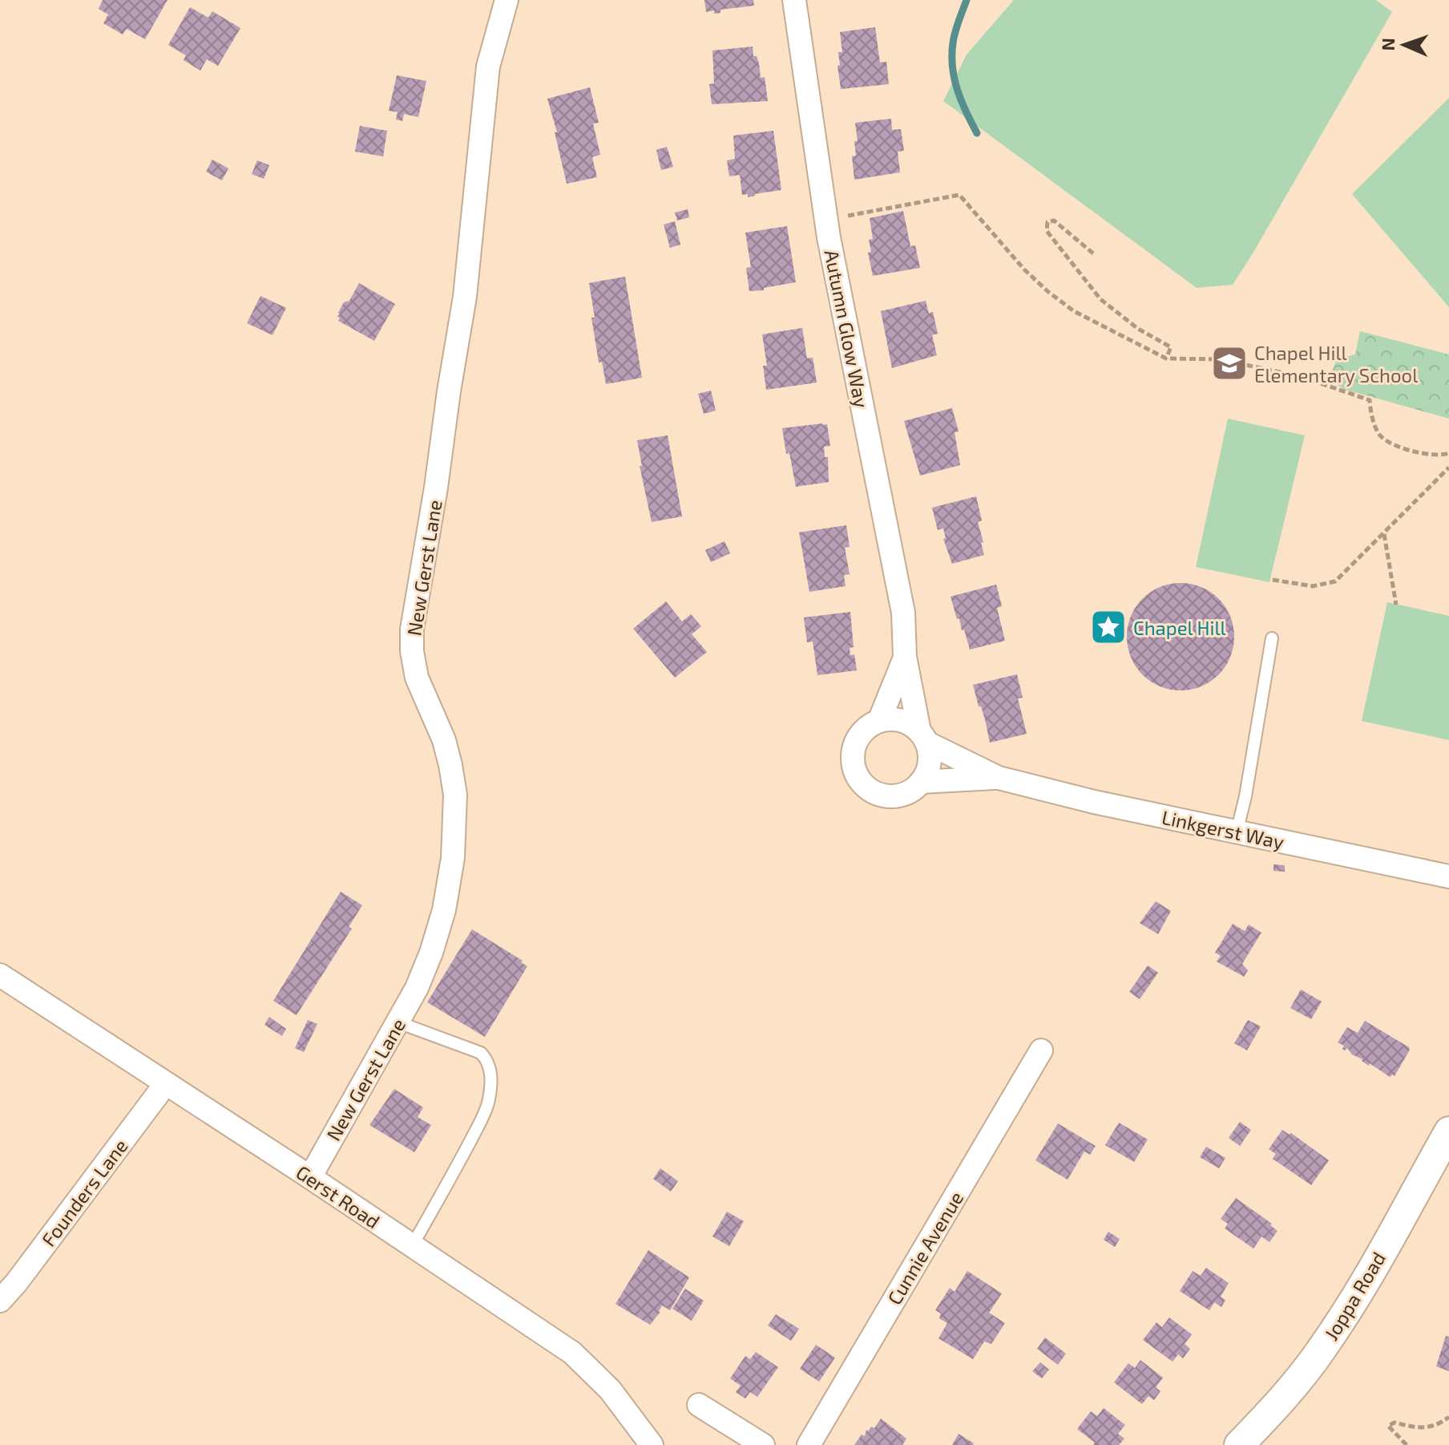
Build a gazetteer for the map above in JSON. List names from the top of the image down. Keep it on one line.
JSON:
{"streets":{"street":["Autumn Glow Way","New Gerst Lane","Linkgerst Way","Founders Lane","Gerst Road","Cunnie Avenue","Joppa Road"]},"crossings":[["Autumn Glow Way","Linkgerst Way"],["New Gerst Lane","Gerst Road"],["Founders Lane","Gerst Road"]],"places":{"school or university":["Chapel Hill Elementary School"],"place":["Chapel Hill"]},"north":"left"}
